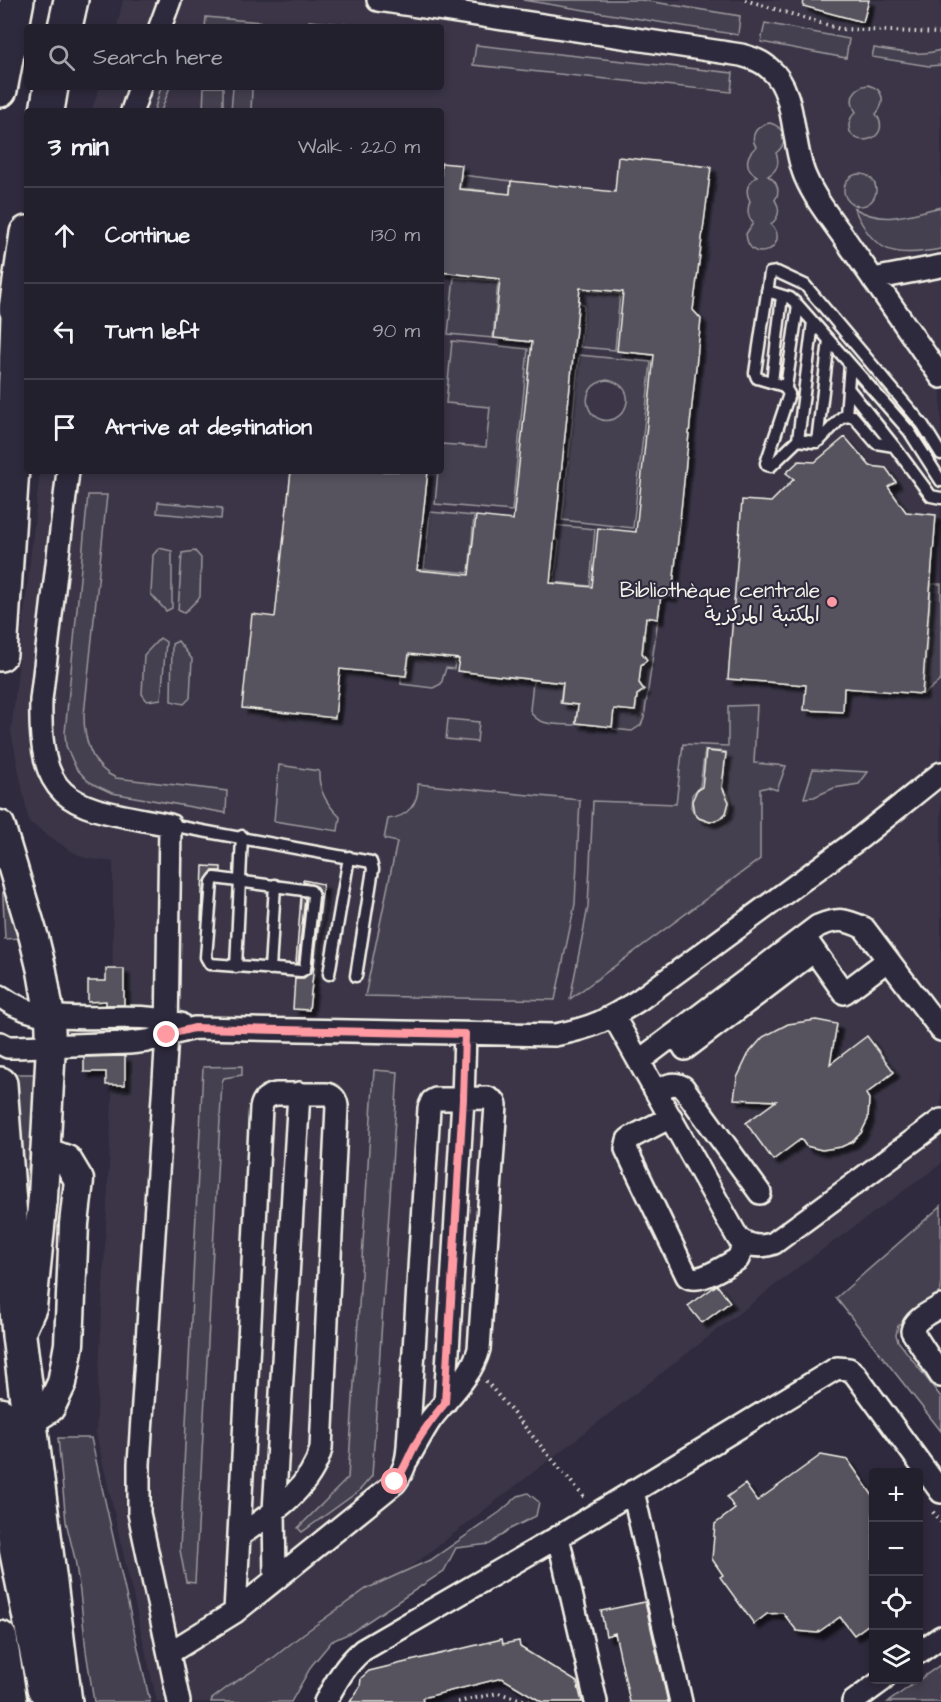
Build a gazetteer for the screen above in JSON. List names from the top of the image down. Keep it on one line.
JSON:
{"places":["Bibliothèque centrale المكتبة المركزية"],"page":{"search":"Search here","heading":["3 min","Walk · 220 m"],"list":[["Continue","130 m"],["Turn left","90 m"],"Arrive at destination"],"map_buttons":["+","−"]}}
